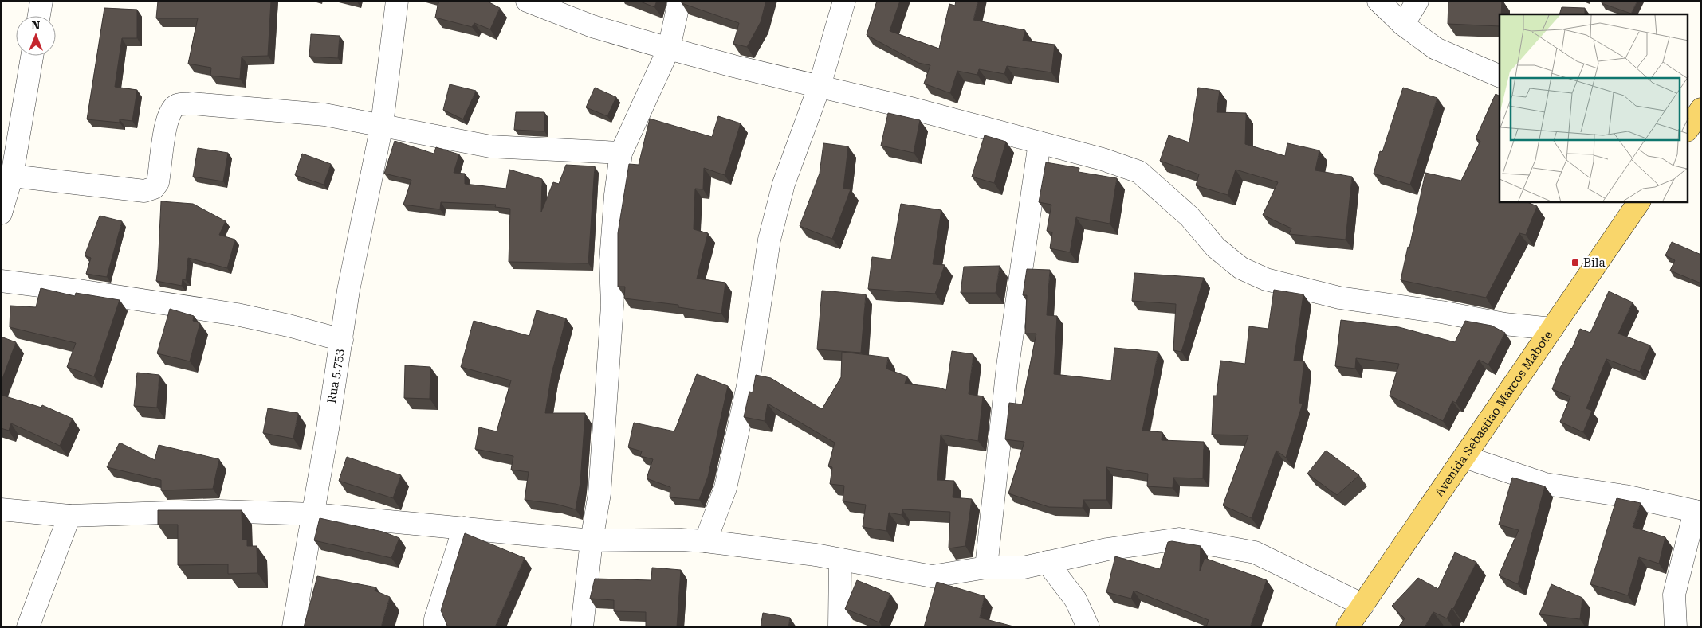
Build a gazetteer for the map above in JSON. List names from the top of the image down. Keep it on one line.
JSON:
{"streets":{"main road":["Avenida Sebastiao Marcos Mabote"],"street":["Rua 5.753"]},"places":{"transit":["Bila"]},"north":"top"}
